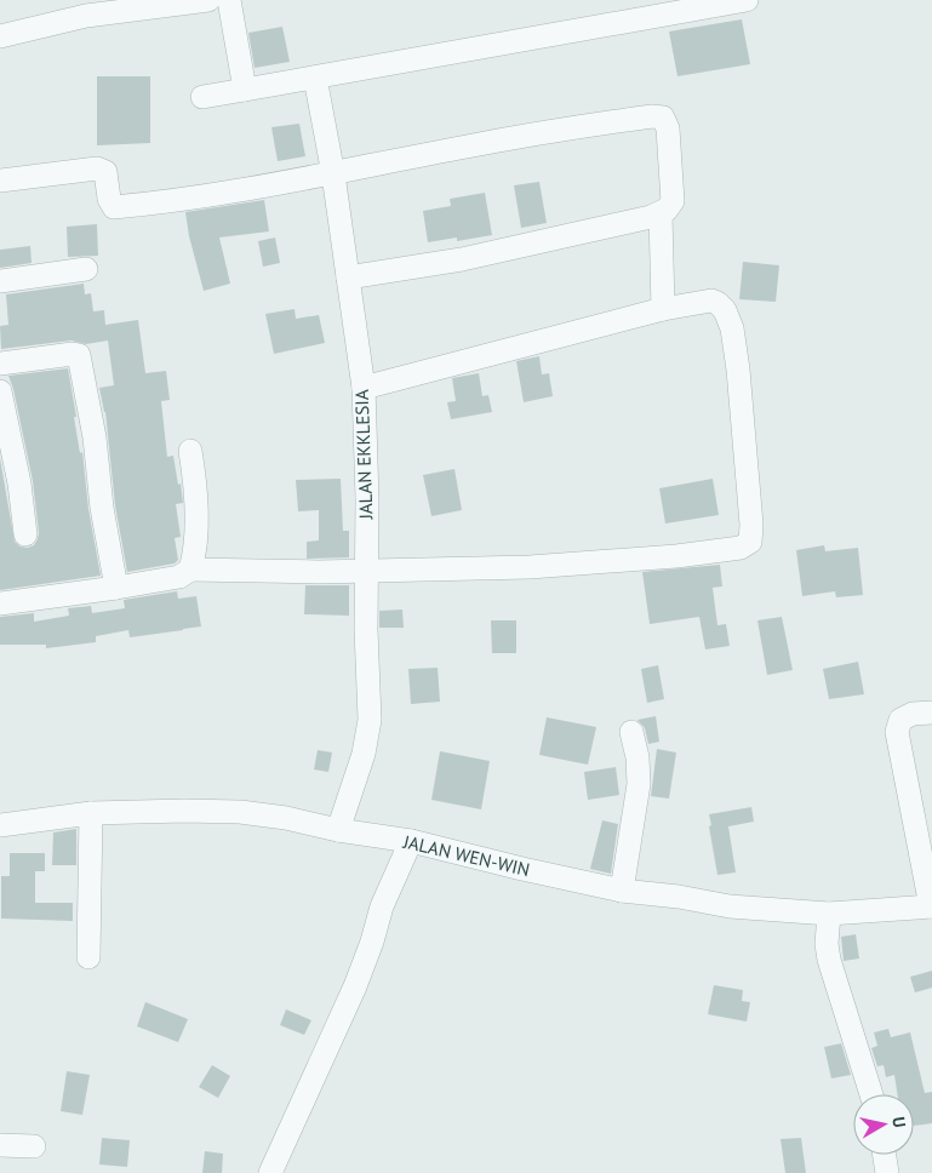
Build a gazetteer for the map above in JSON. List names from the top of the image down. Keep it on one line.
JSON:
{"streets":{"street":["JALAN EKKLESIA","JALAN WEN-WIN"]},"crossings":[["JALAN EKKLESIA","JALAN WEN-WIN"]],"north":"right"}
